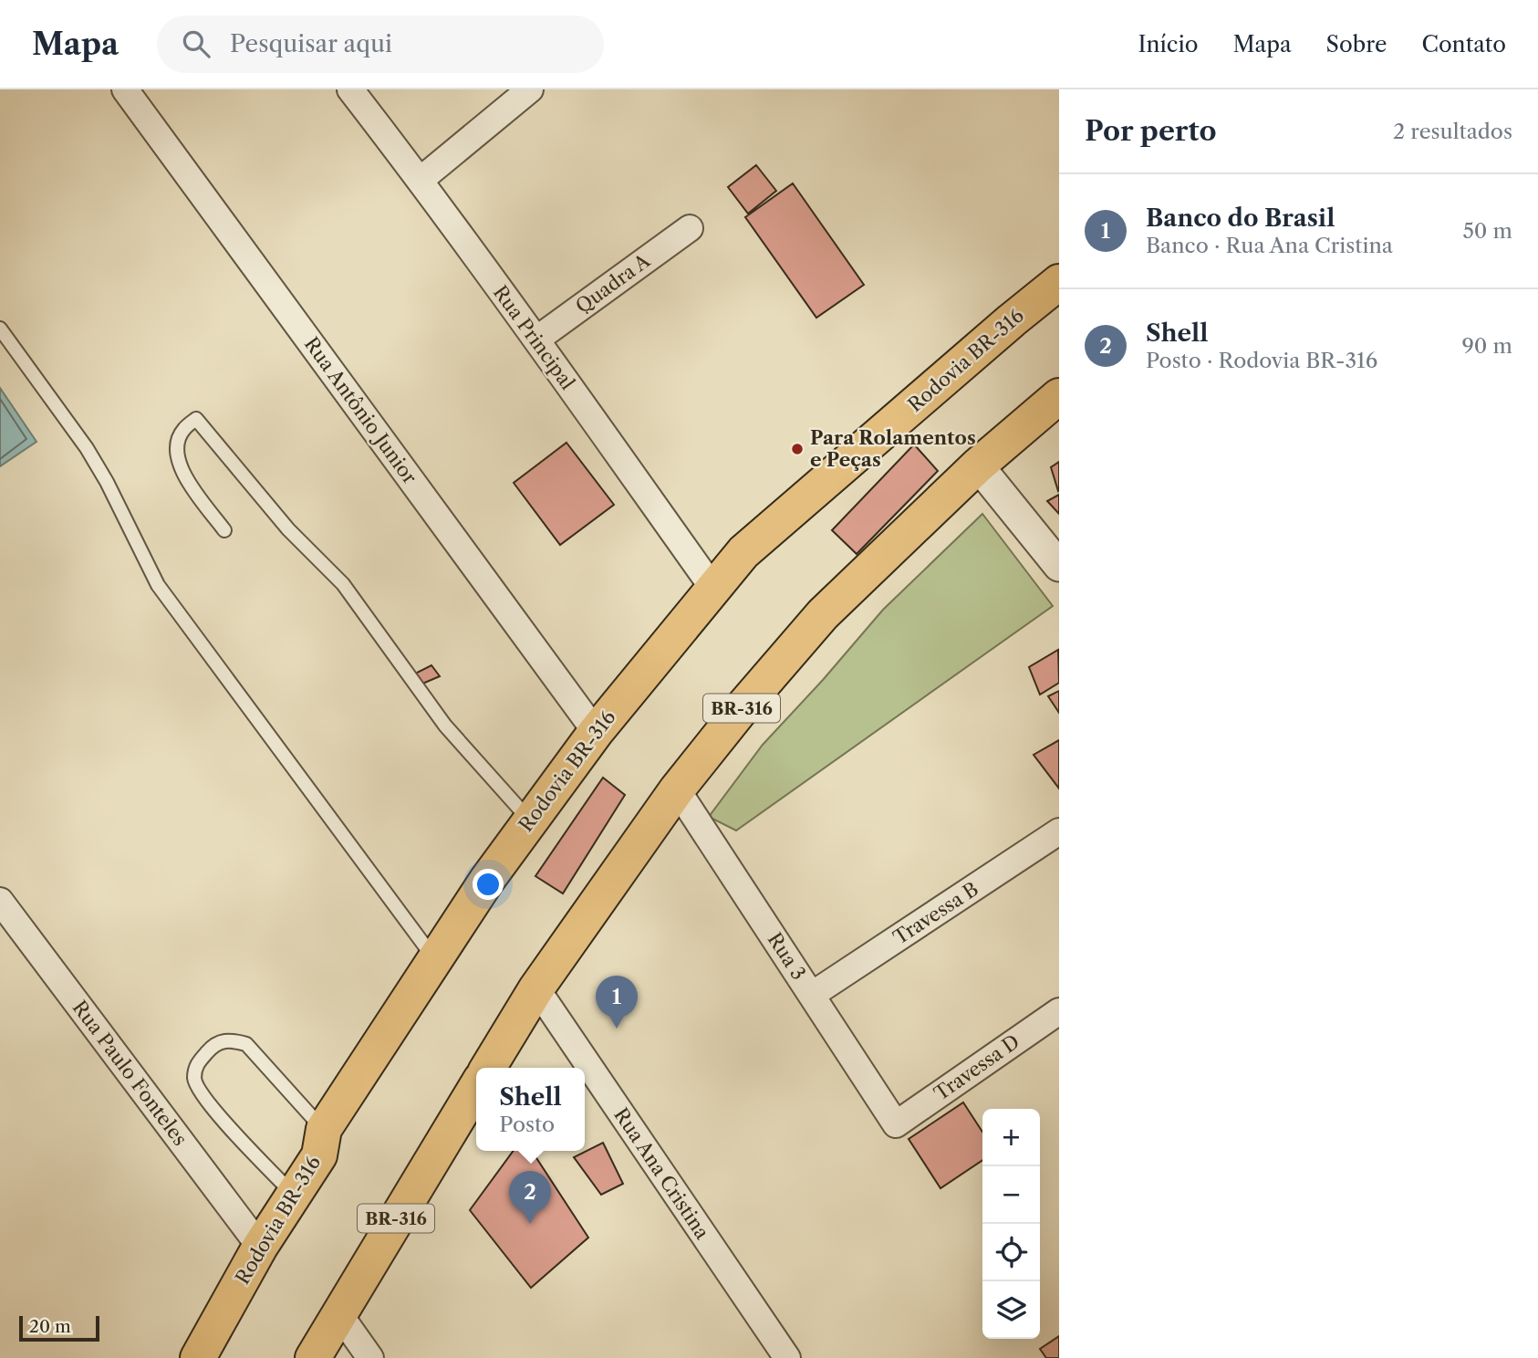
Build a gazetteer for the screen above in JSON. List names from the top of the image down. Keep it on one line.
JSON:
{"streets":{"highway":["Rodovia BR-316","BR-316"],"street":["Quadra A","Rua Principal","Rua Antônio Junior","Travessa B","Rua 3","Travessa D","Rua Paulo Fonteles","Rua Ana Cristina"]},"crossings":[["Quadra A","Rua Principal"],["Rua Principal","Rodovia BR-316"],["Rodovia BR-316","Rua Antônio Junior"],["Rodovia BR-316","Rua Paulo Fonteles"],["BR-316","Rua 3"],["BR-316","Rua Ana Cristina"],["Travessa B","Rua 3"],["Rua 3","Travessa D"]],"places":["Para Rolamentos e Peças"],"scale_bar":"20 m","page":{"header":"Mapa","search":"Pesquisar aqui","nav":["Início","Mapa","Sobre","Contato"],"heading":["Por perto","2 resultados"],"list":[{"mark":"1","name":"Banco do Brasil","note":"Banco · Rua Ana Cristina","value":"50 m"},{"mark":"2","name":"Shell","note":"Posto · Rodovia BR-316","value":"90 m"}],"pins":["1","2"],"popup":["Shell","Posto"],"map_buttons":["+","−"],"scale":"20 m"}}
